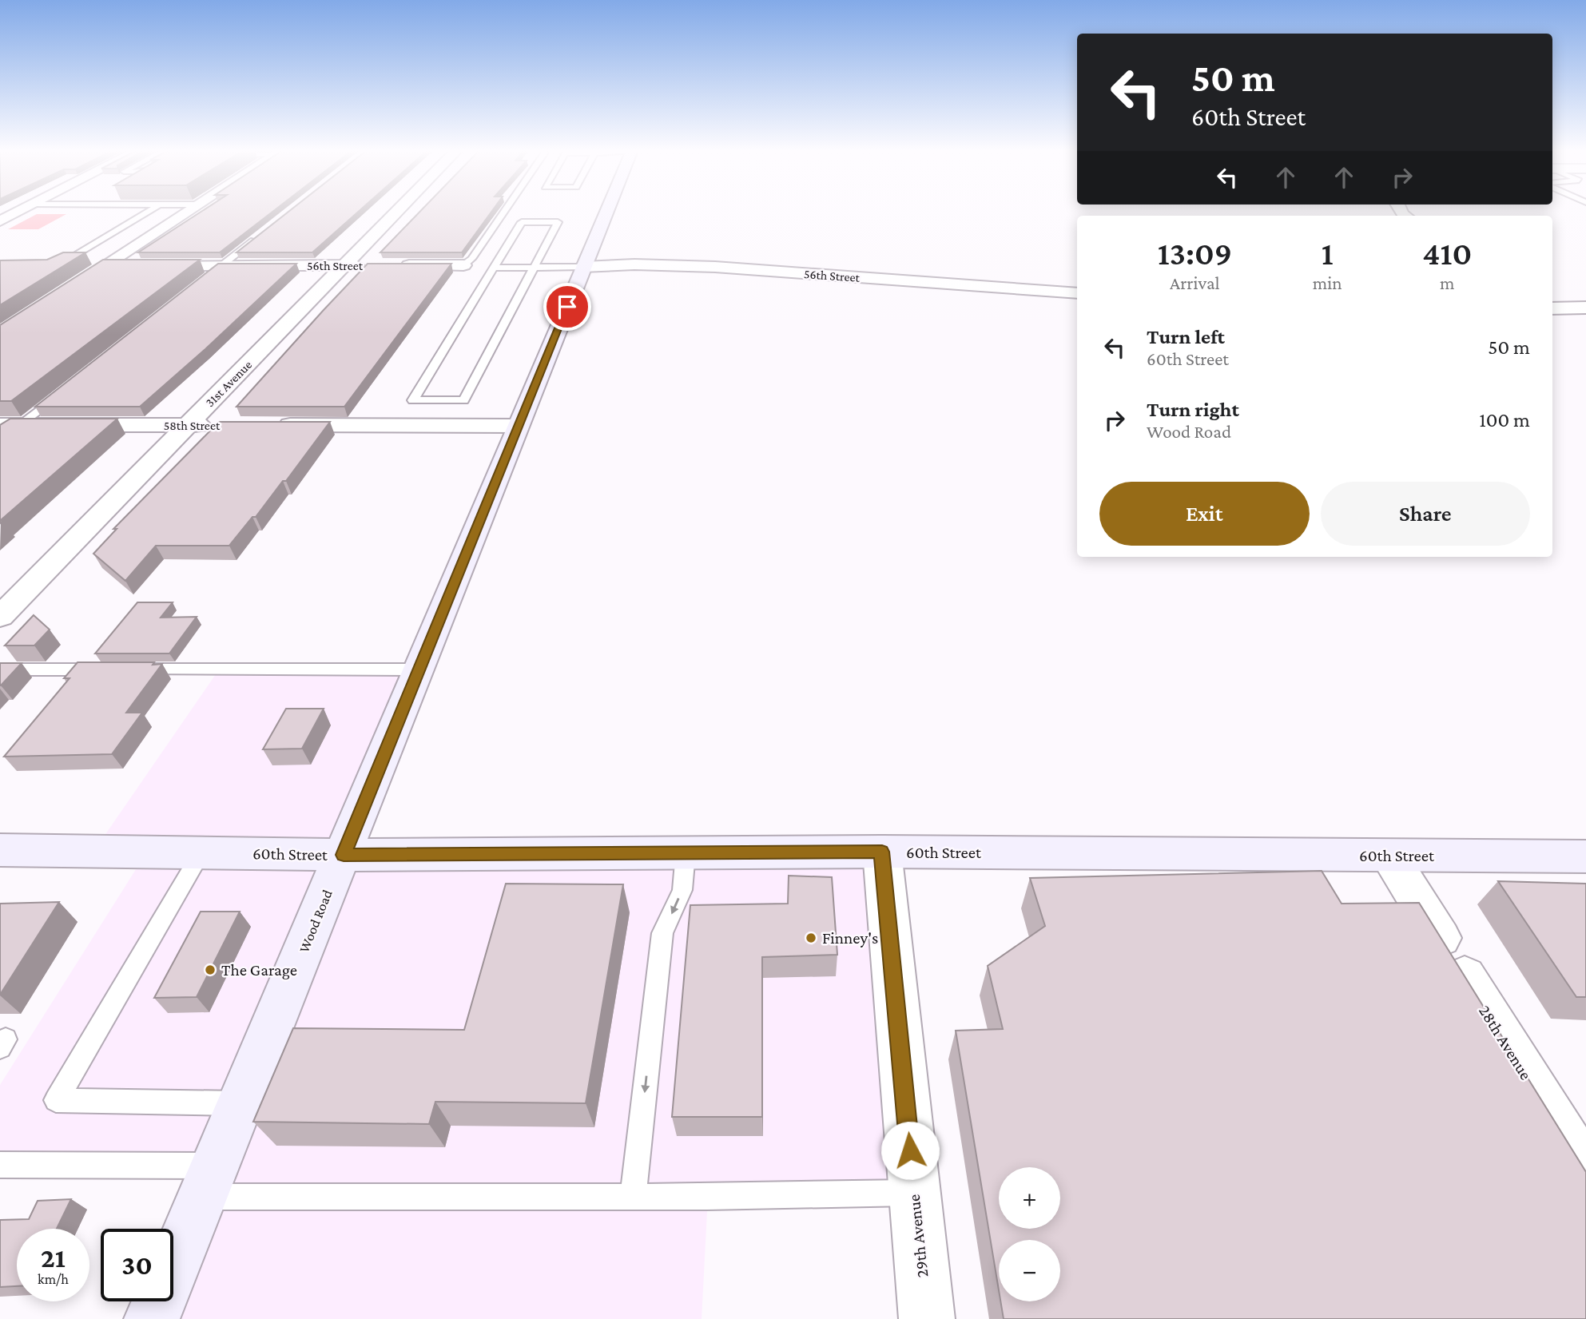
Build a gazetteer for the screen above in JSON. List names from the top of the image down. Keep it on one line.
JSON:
{"streets":{"street":["56th Street","31st Avenue","58th Street","60th Street","Wood Road","28th Avenue","29th Avenue"]},"crossings":[["56th Street","31st Avenue"],["56th Street","Wood Road"],["31st Avenue","58th Street"],["60th Street","Wood Road"],["60th Street","28th Avenue"],["60th Street","29th Avenue"]],"places":["Finney's","The Garage"],"page":{"turn":["50 m","60th Street"],"eta":["13:09","Arrival","1","min","410","m"],"list":[{"name":"Turn left","note":"60th Street","value":"50 m"},{"name":"Turn right","note":"Wood Road","value":"100 m"}],"buttons":["Exit","Share"],"map_buttons":["+","−"],"speed":"21 km/h","limit":"30"}}
